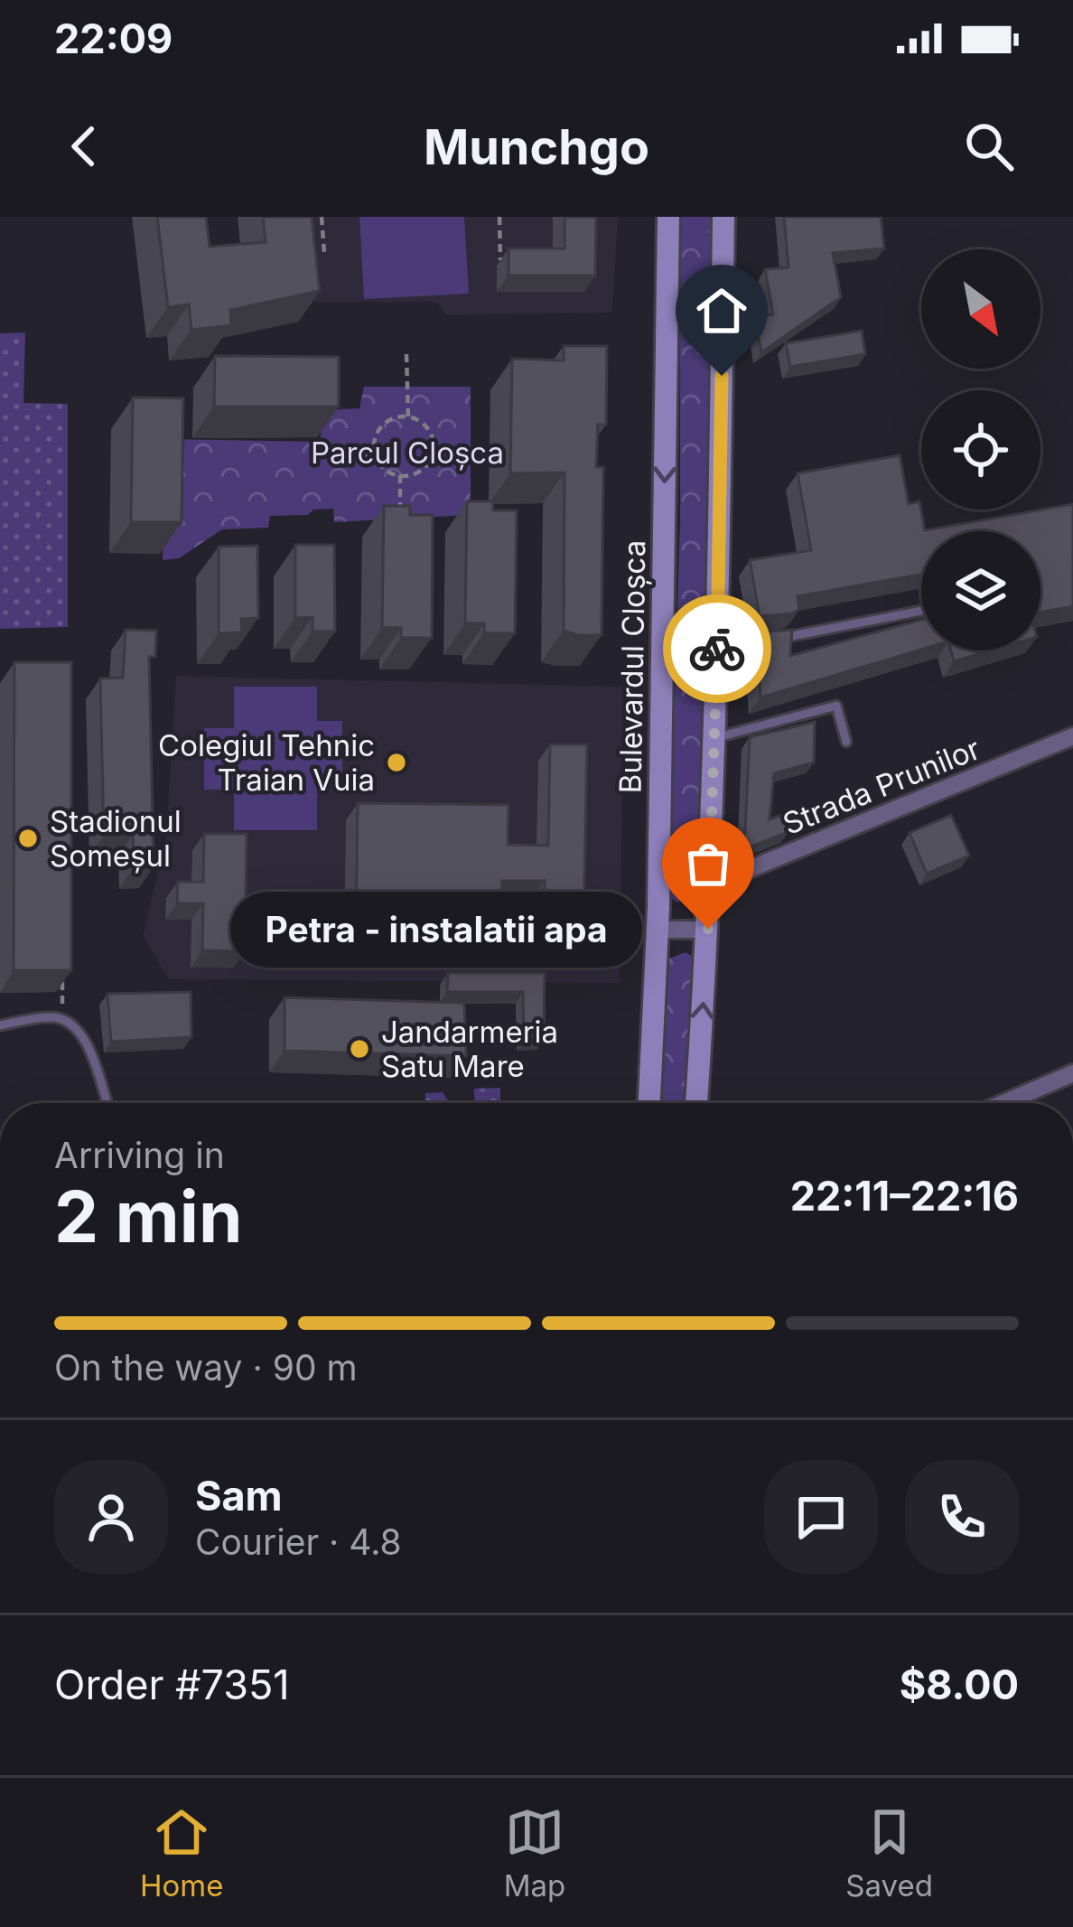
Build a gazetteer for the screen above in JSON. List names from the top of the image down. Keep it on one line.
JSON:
{"streets":{"main road":["Bulevardul Cloșca"],"street":["Strada Prunilor"]},"parks":["Parcul Cloșca"],"places":["Colegiul Tehnic Traian Vuia","Stadionul Someșul","Petra - instalatii apa","Jandarmeria Satu Mare"],"north":"bottom right","page":{"status":"22:09","header":"Munchgo","bubble":"Petra - instalatii apa","heading":["2 min","Arriving in","22:11–22:16"],"panel":["Sam","Courier · 4.8","Order #7351","$8.00"],"bar":"On the way · 90 m","tabs":["Home","Map","Saved"]}}
